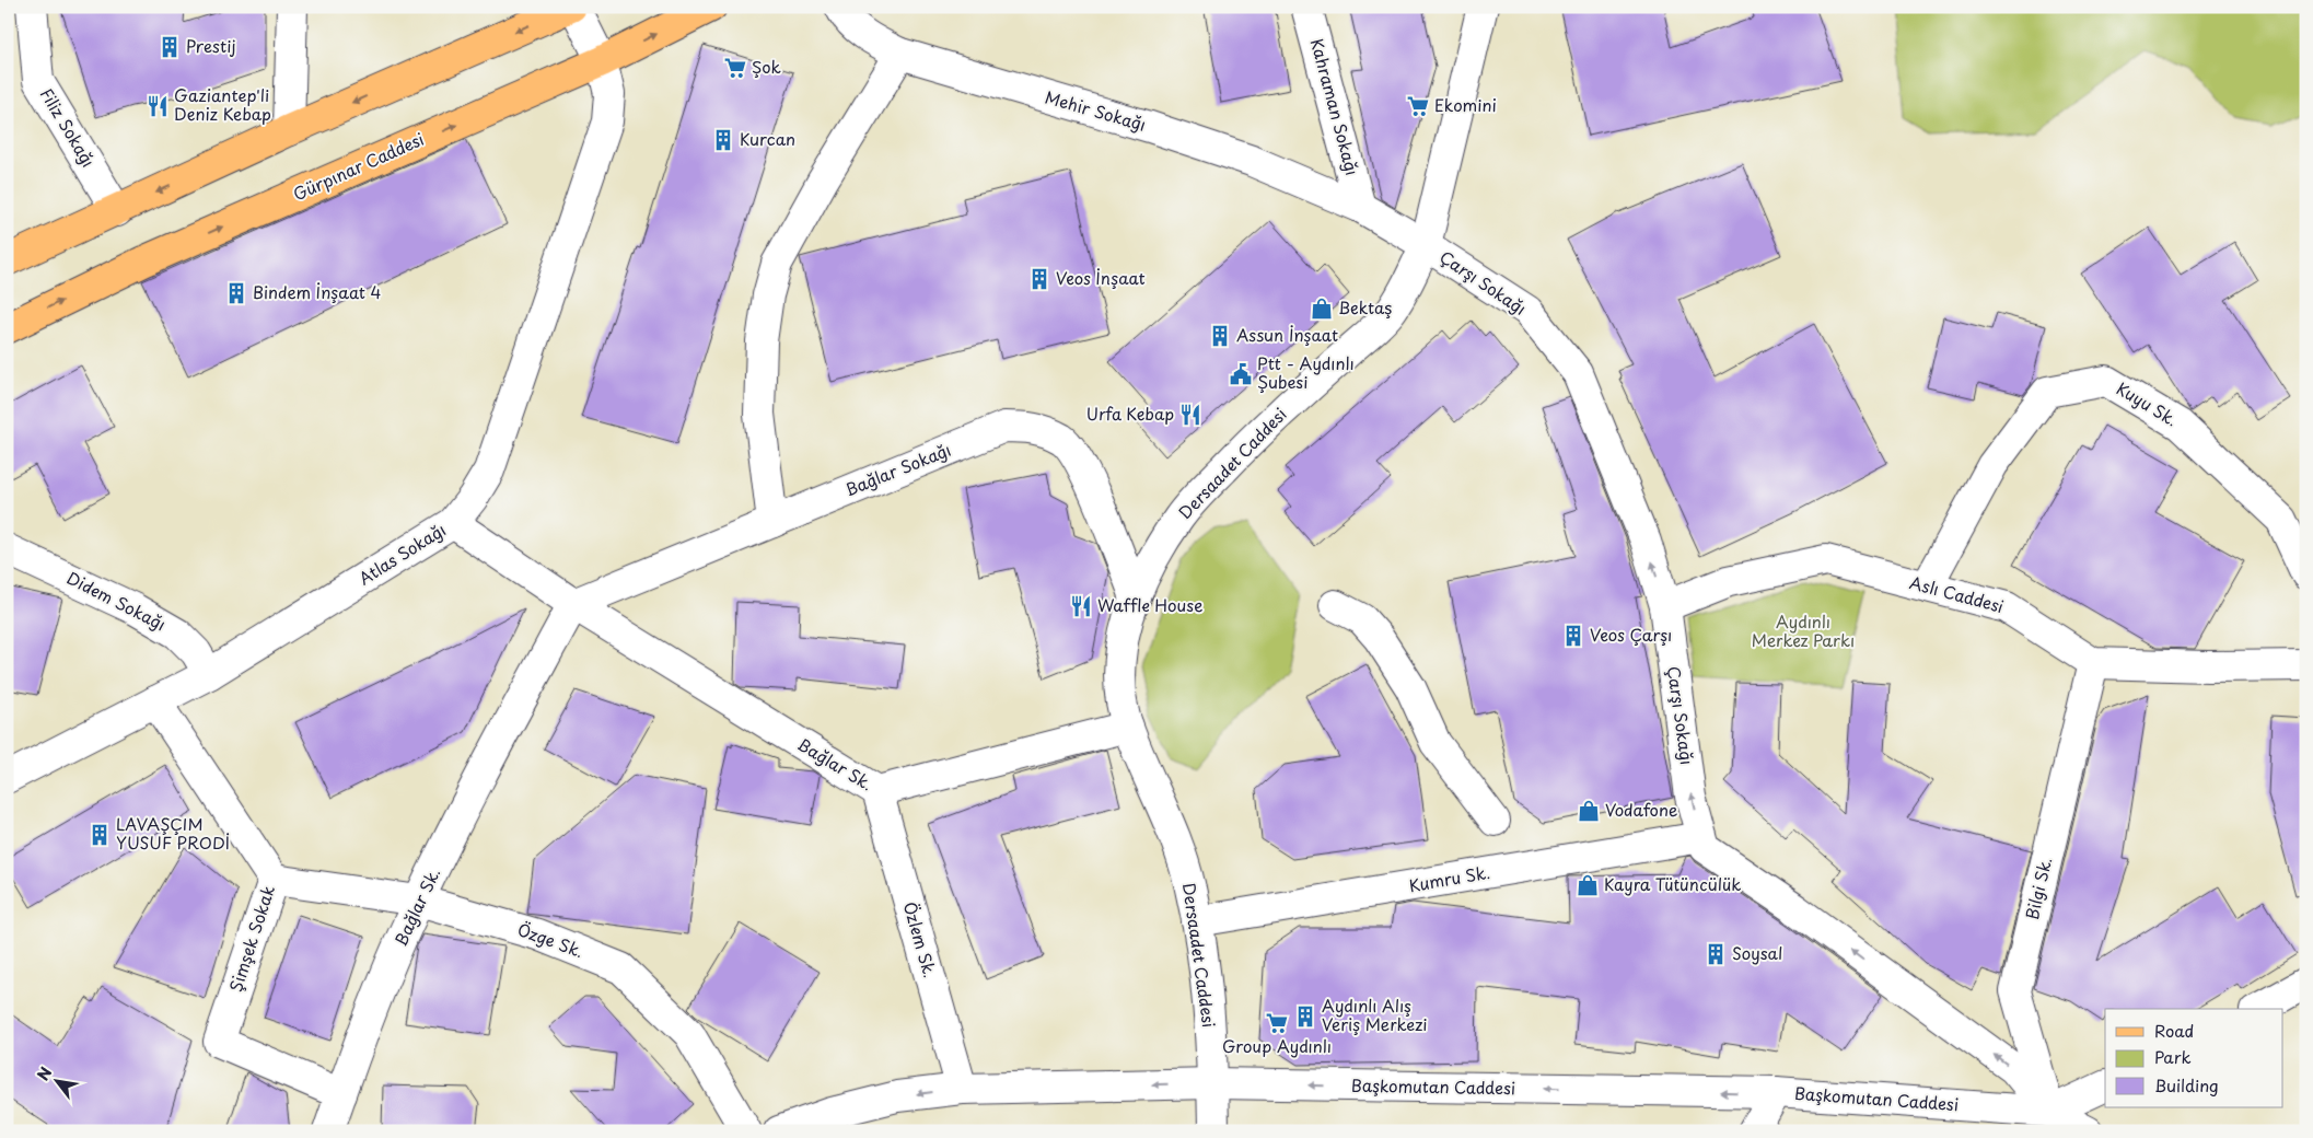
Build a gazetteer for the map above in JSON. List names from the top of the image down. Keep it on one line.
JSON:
{"streets":{"main road":["Gürpınar Caddesi"],"street":["Kahraman Sokağı","Mehir Sokağı","Filiz Sokağı","Çarşı Sokağı","Kuyu Sk.","Dersaadet Caddesi","Bağlar Sokağı","Atlas Sokağı","Aslı Caddesi","Didem Sokağı","Bağlar Sk.","Kumru Sk.","Bilgi Sk.","Şimşek Sokak","Özlem Sk.","Özge Sk.","Başkomutan Caddesi"]},"crossings":[["Kahraman Sokağı","Mehir Sokağı"],["Kahraman Sokağı","Çarşı Sokağı"],["Mehir Sokağı","Çarşı Sokağı"],["Gürpınar Caddesi","Atlas Sokağı"],["Çarşı Sokağı","Dersaadet Caddesi"],["Çarşı Sokağı","Aslı Caddesi"],["Çarşı Sokağı","Kumru Sk."],["Çarşı Sokağı","Bilgi Sk."],["Çarşı Sokağı","Başkomutan Caddesi"],["Kuyu Sk.","Aslı Caddesi"],["Dersaadet Caddesi","Bağlar Sokağı"],["Dersaadet Caddesi","Bağlar Sk."],["Dersaadet Caddesi","Kumru Sk."],["Dersaadet Caddesi","Başkomutan Caddesi"],["Bağlar Sokağı","Bağlar Sk."],["Atlas Sokağı","Didem Sokağı"],["Atlas Sokağı","Bağlar Sk."],["Atlas Sokağı","Şimşek Sokak"],["Aslı Caddesi","Bilgi Sk."],["Bağlar Sk.","Şimşek Sokak"],["Bağlar Sk.","Özlem Sk."],["Bağlar Sk.","Özge Sk."],["Bilgi Sk.","Başkomutan Caddesi"],["Şimşek Sokak","Özge Sk."],["Özlem Sk.","Başkomutan Caddesi"]],"one_way":["Çarşı Sokağı","Başkomutan Caddesi"],"parks":["Aydınlı Merkez Parkı"],"places":{"building":["Prestij","Kurcan","Veos İnşaat","Bindem İnşaat 4","Assun İnşaat","Veos Çarşı","LAVAŞÇIM YUSUF PRODİ","Soysal","Aydınlı Alış Veriş Merkezi"],"supermarket":["Şok","Ekomini","Group Aydınlı"],"restaurant":["Gaziantep'li Deniz Kebap","Urfa Kebap","Waffle House"],"shop":["Bektaş","Vodafone","Kayra Tütüncülük"],"public building":["Ptt - Aydınlı Şubesi"]},"legend":["Road","Park","Building"],"north":"top left"}
